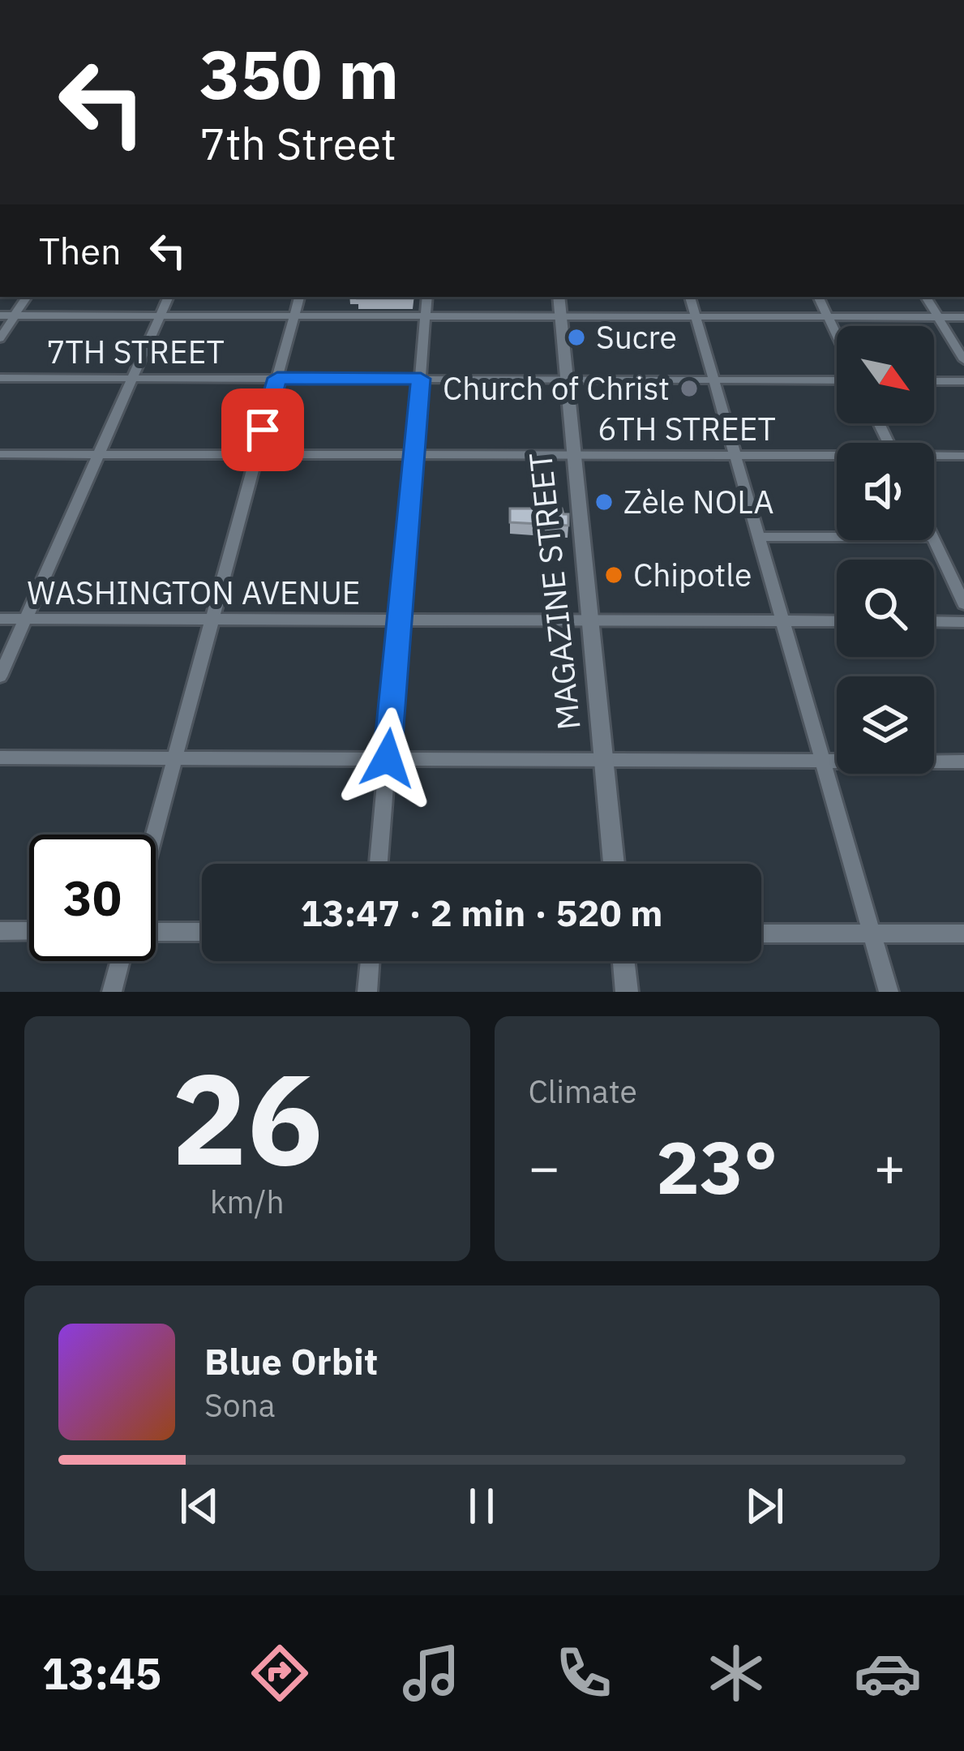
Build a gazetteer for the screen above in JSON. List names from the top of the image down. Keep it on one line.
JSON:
{"streets":{"street":["7TH STREET","6TH STREET","MAGAZINE STREET","WASHINGTON AVENUE"]},"crossings":[["7TH STREET","MAGAZINE STREET"],["6TH STREET","MAGAZINE STREET"],["MAGAZINE STREET","WASHINGTON AVENUE"]],"places":["Sucre","Church of Christ","Zèle NOLA","Chipotle"],"north":"bottom right","page":{"turn":["350 m","7th Street"],"then":"Then","limit":"30","trip":"13:47 · 2 min · 520 m","tile":[["26","km/h"],"Climate"],"heat":["−","23°","+"],"song":["Blue Orbit","Sona"],"tabs":"13:45"}}
